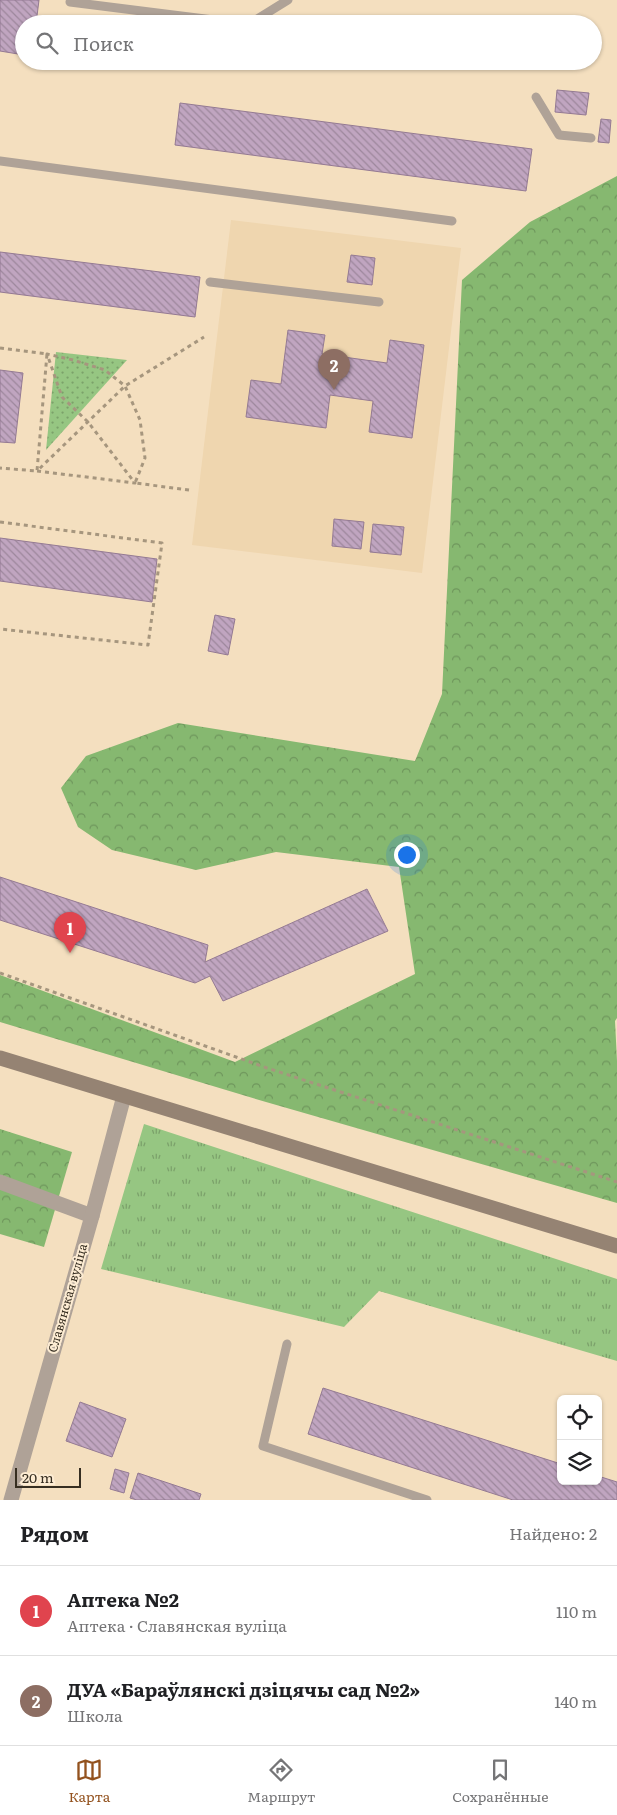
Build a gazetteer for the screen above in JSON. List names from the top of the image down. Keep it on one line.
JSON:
{"streets":{"street":["Славянская вуліца"]},"scale_bar":"20 m","page":{"search":"Поиск","pins":["2","1"],"scale":"20 m","heading":["Рядом","Найдено: 2"],"list":[{"mark":"1","name":"Аптека №2","note":"Аптека · Славянская вуліца","value":"110 m"},{"mark":"2","name":"ДУА «Бараўлянскі дзіцячы сад №2»","note":"Школа","value":"140 m"}],"nav":["Карта","Маршрут","Сохранённые"]}}
